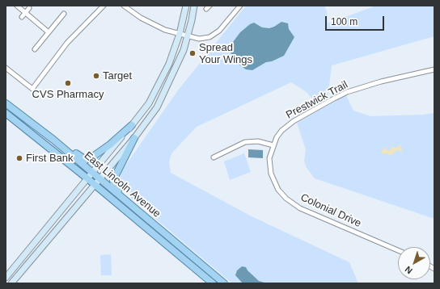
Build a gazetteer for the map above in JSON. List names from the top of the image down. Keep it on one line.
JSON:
{"streets":{"main road":["East Lincoln Avenue"],"street":["Prestwick Trail","Colonial Drive"]},"crossings":[["Prestwick Trail","Colonial Drive"]],"places":["Spread Your Wings","Target","CVS Pharmacy","First Bank"],"scale_bar":"100 m","north":"bottom left"}
